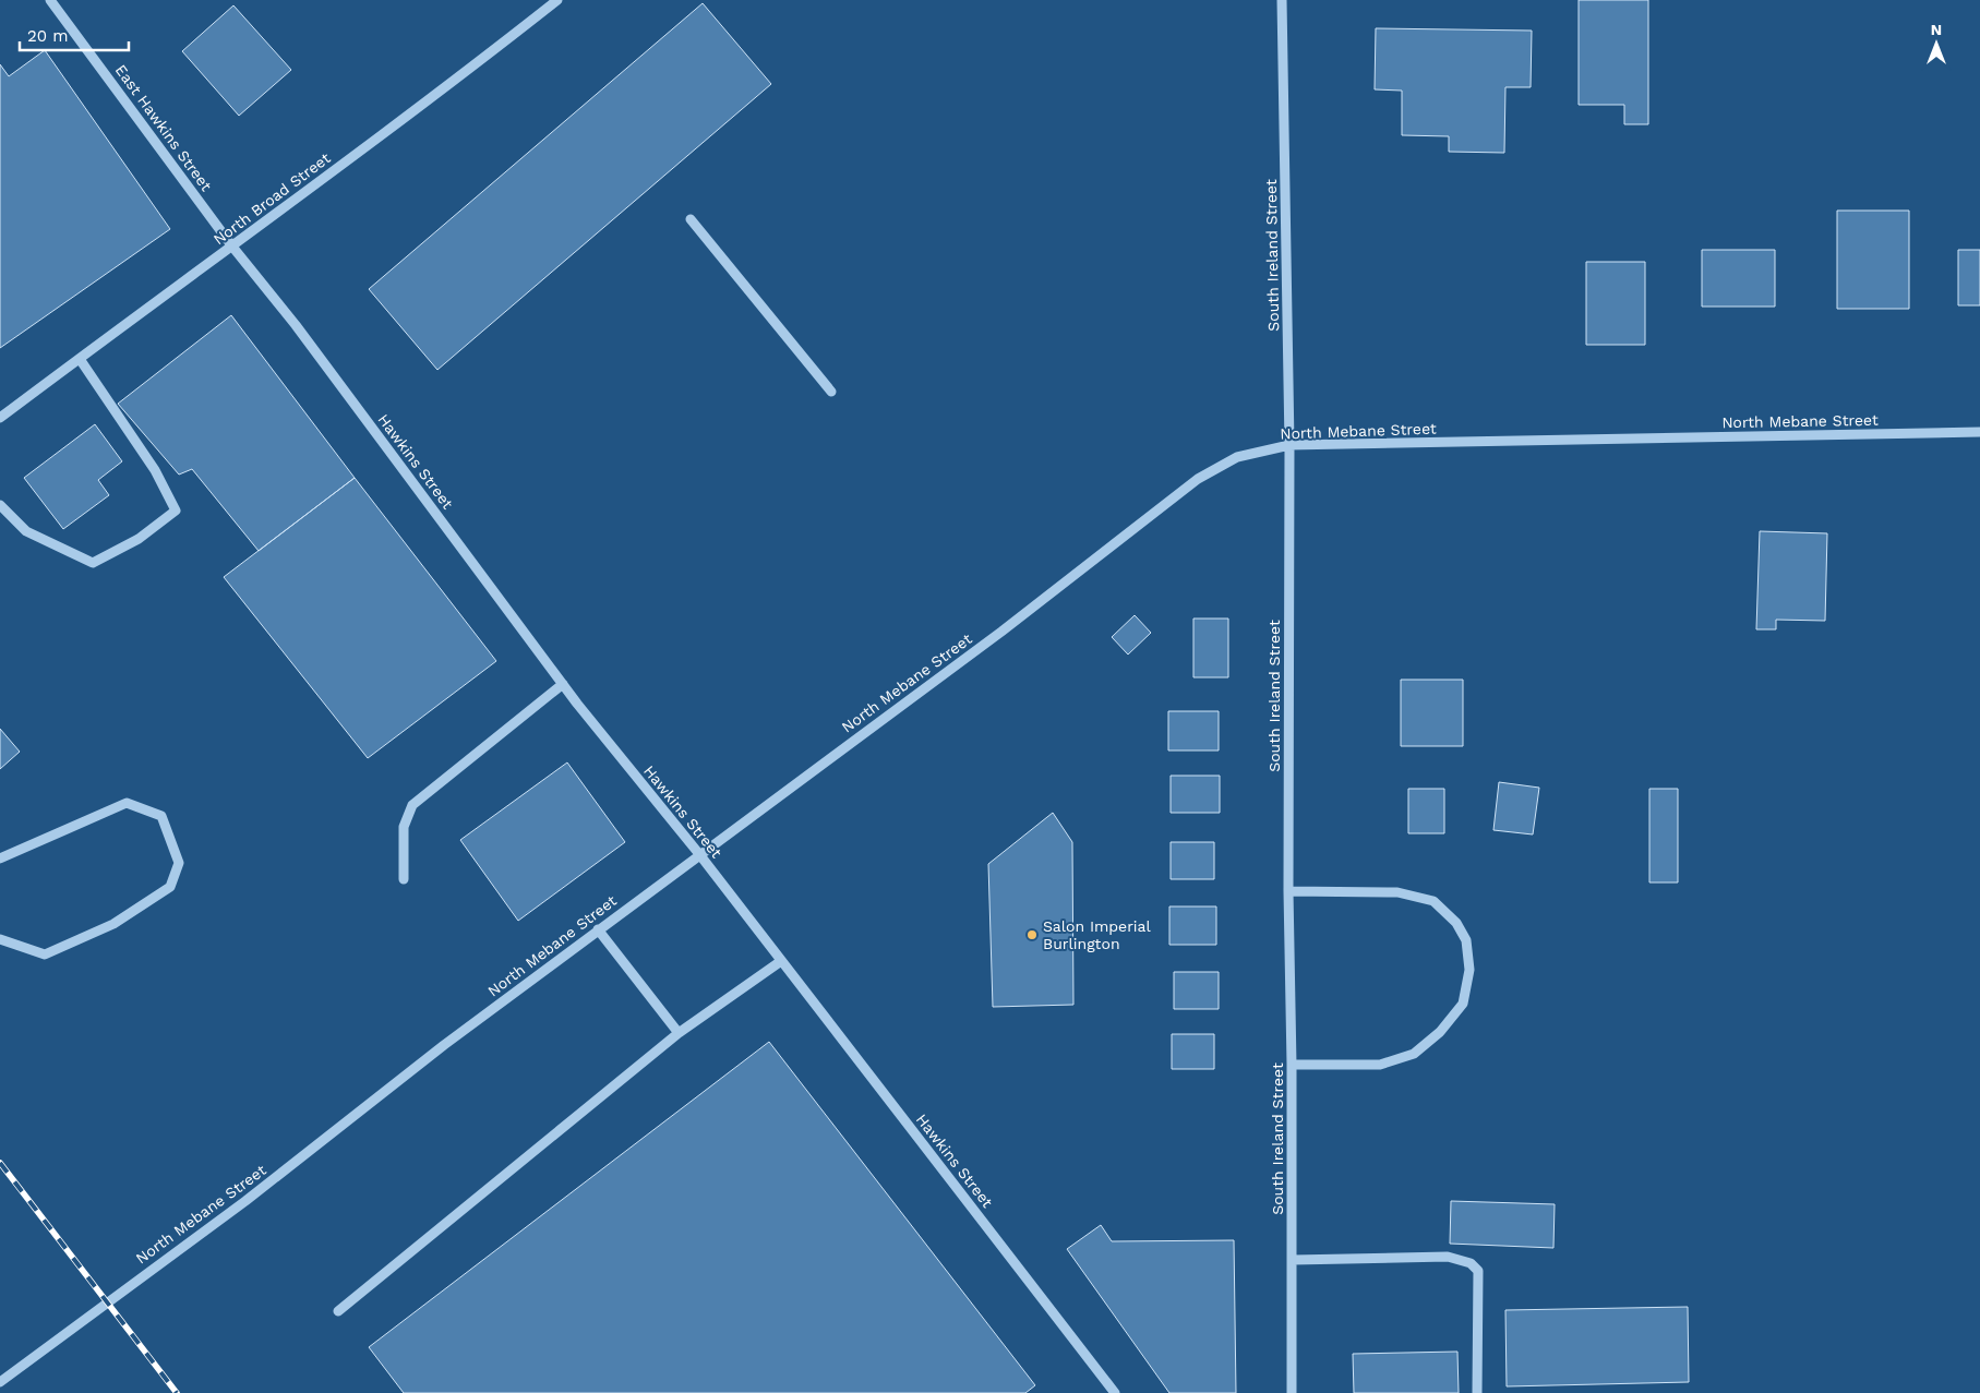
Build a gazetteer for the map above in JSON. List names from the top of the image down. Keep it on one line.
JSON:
{"streets":{"street":["East Hawkins Street","North Broad Street","South Ireland Street","North Mebane Street","Hawkins Street"]},"crossings":[["East Hawkins Street","North Broad Street"],["East Hawkins Street","Hawkins Street"],["North Broad Street","Hawkins Street"],["South Ireland Street","North Mebane Street"],["North Mebane Street","Hawkins Street"]],"places":["Salon Imperial Burlington"],"scale_bar":"20 m","north":"top"}
